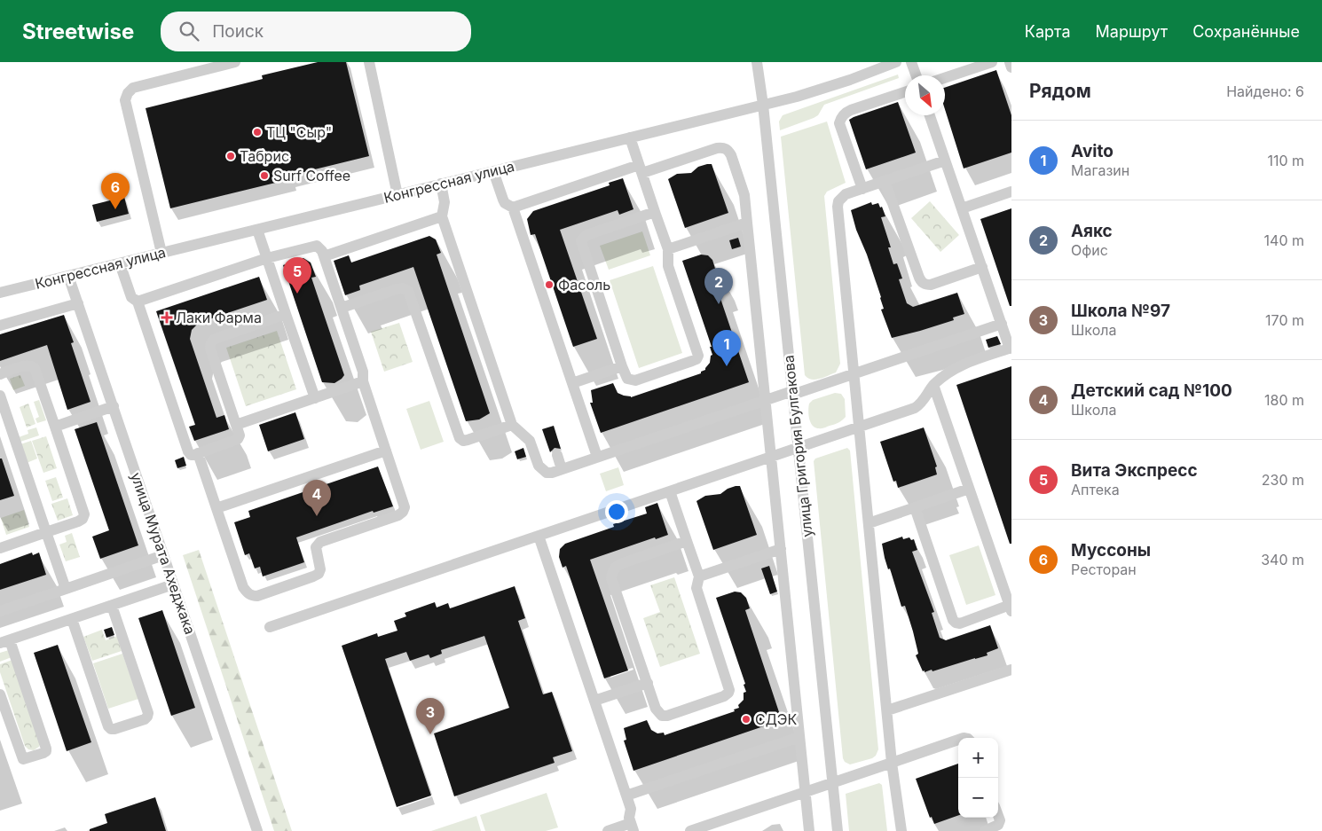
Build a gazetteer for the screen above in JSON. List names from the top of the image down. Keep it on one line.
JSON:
{"streets":{"street":["Конгрессная улица","улица Григория Булгакова","улица Мурата Ахеджака"]},"crossings":[["Конгрессная улица","улица Григория Булгакова"],["Конгрессная улица","улица Мурата Ахеджака"]],"places":{"other":["ТЦ \"Сыр\"","Табрис","Surf Coffee","Фасоль","СДЭК"],"health":["Лаки Фарма"]},"north":"bottom right","page":{"header":"Streetwise","search":"Поиск","nav":["Карта","Маршрут","Сохранённые"],"heading":["Рядом","Найдено: 6"],"list":[{"mark":"1","name":"Avito","note":"Магазин","value":"110 m"},{"mark":"2","name":"Аякс","note":"Офис","value":"140 m"},{"mark":"3","name":"Школа №97","note":"Школа","value":"170 m"},{"mark":"4","name":"Детский сад №100","note":"Школа","value":"180 m"},{"mark":"5","name":"Вита Экспресс","note":"Аптека","value":"230 m"},{"mark":"6","name":"Муссоны","note":"Ресторан","value":"340 m"}],"pins":["6","5","2","1","4","3"],"map_buttons":["+","−"]}}
